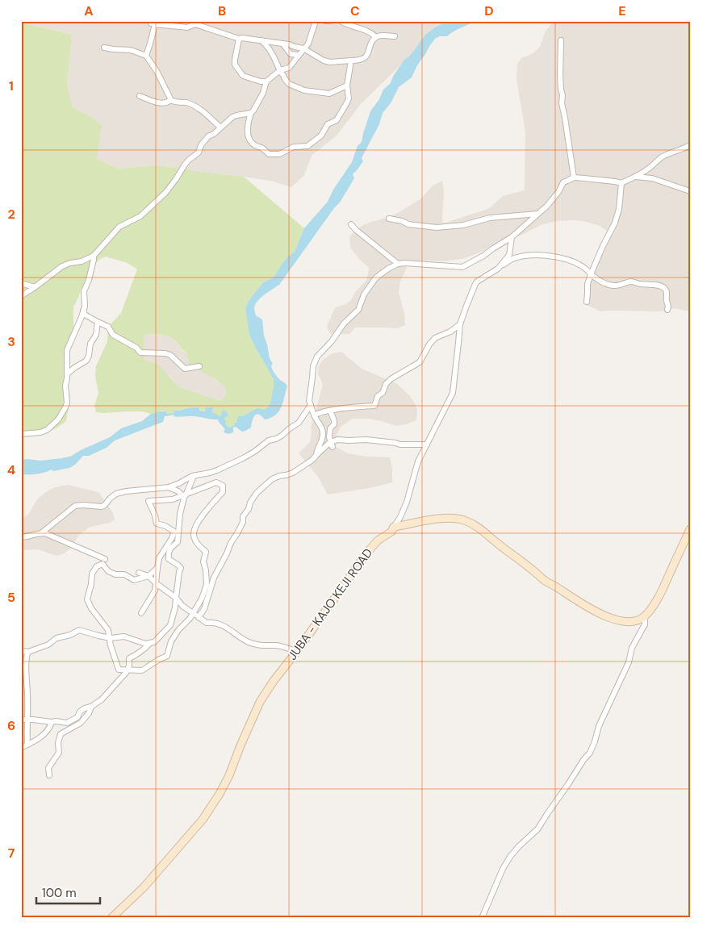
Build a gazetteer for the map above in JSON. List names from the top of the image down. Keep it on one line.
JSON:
{"streets":{"main road":["JUBA - KAJO KEJI ROAD"]},"scale_bar":"100 m","grid":{"columns":["A","B","C","D","E"],"rows":["1","2","3","4","5","6","7"]}}
